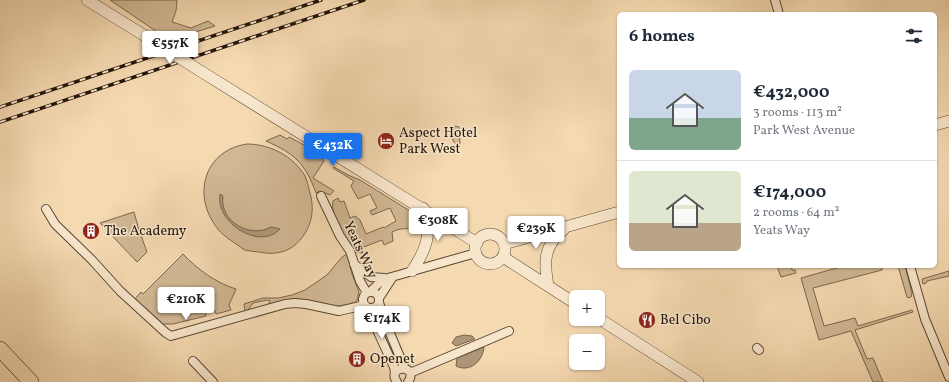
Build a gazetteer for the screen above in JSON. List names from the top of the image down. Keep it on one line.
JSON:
{"streets":{"street":["Yeats Way"]},"places":{"hotel":["Aspect Hotel Park West"],"building":["The Academy","Openet"],"restaurant":["Bel Cibo"]},"page":{"heading":"6 homes","price":["€557K","€432K","€308K","€239K","€210K","€174K"],"list":[{"name":"€432,000","note":"3 rooms · 113 m² · Park West Avenue"},{"name":"€174,000","note":"2 rooms · 64 m² · Yeats Way"}],"map_buttons":["+","−"]}}
